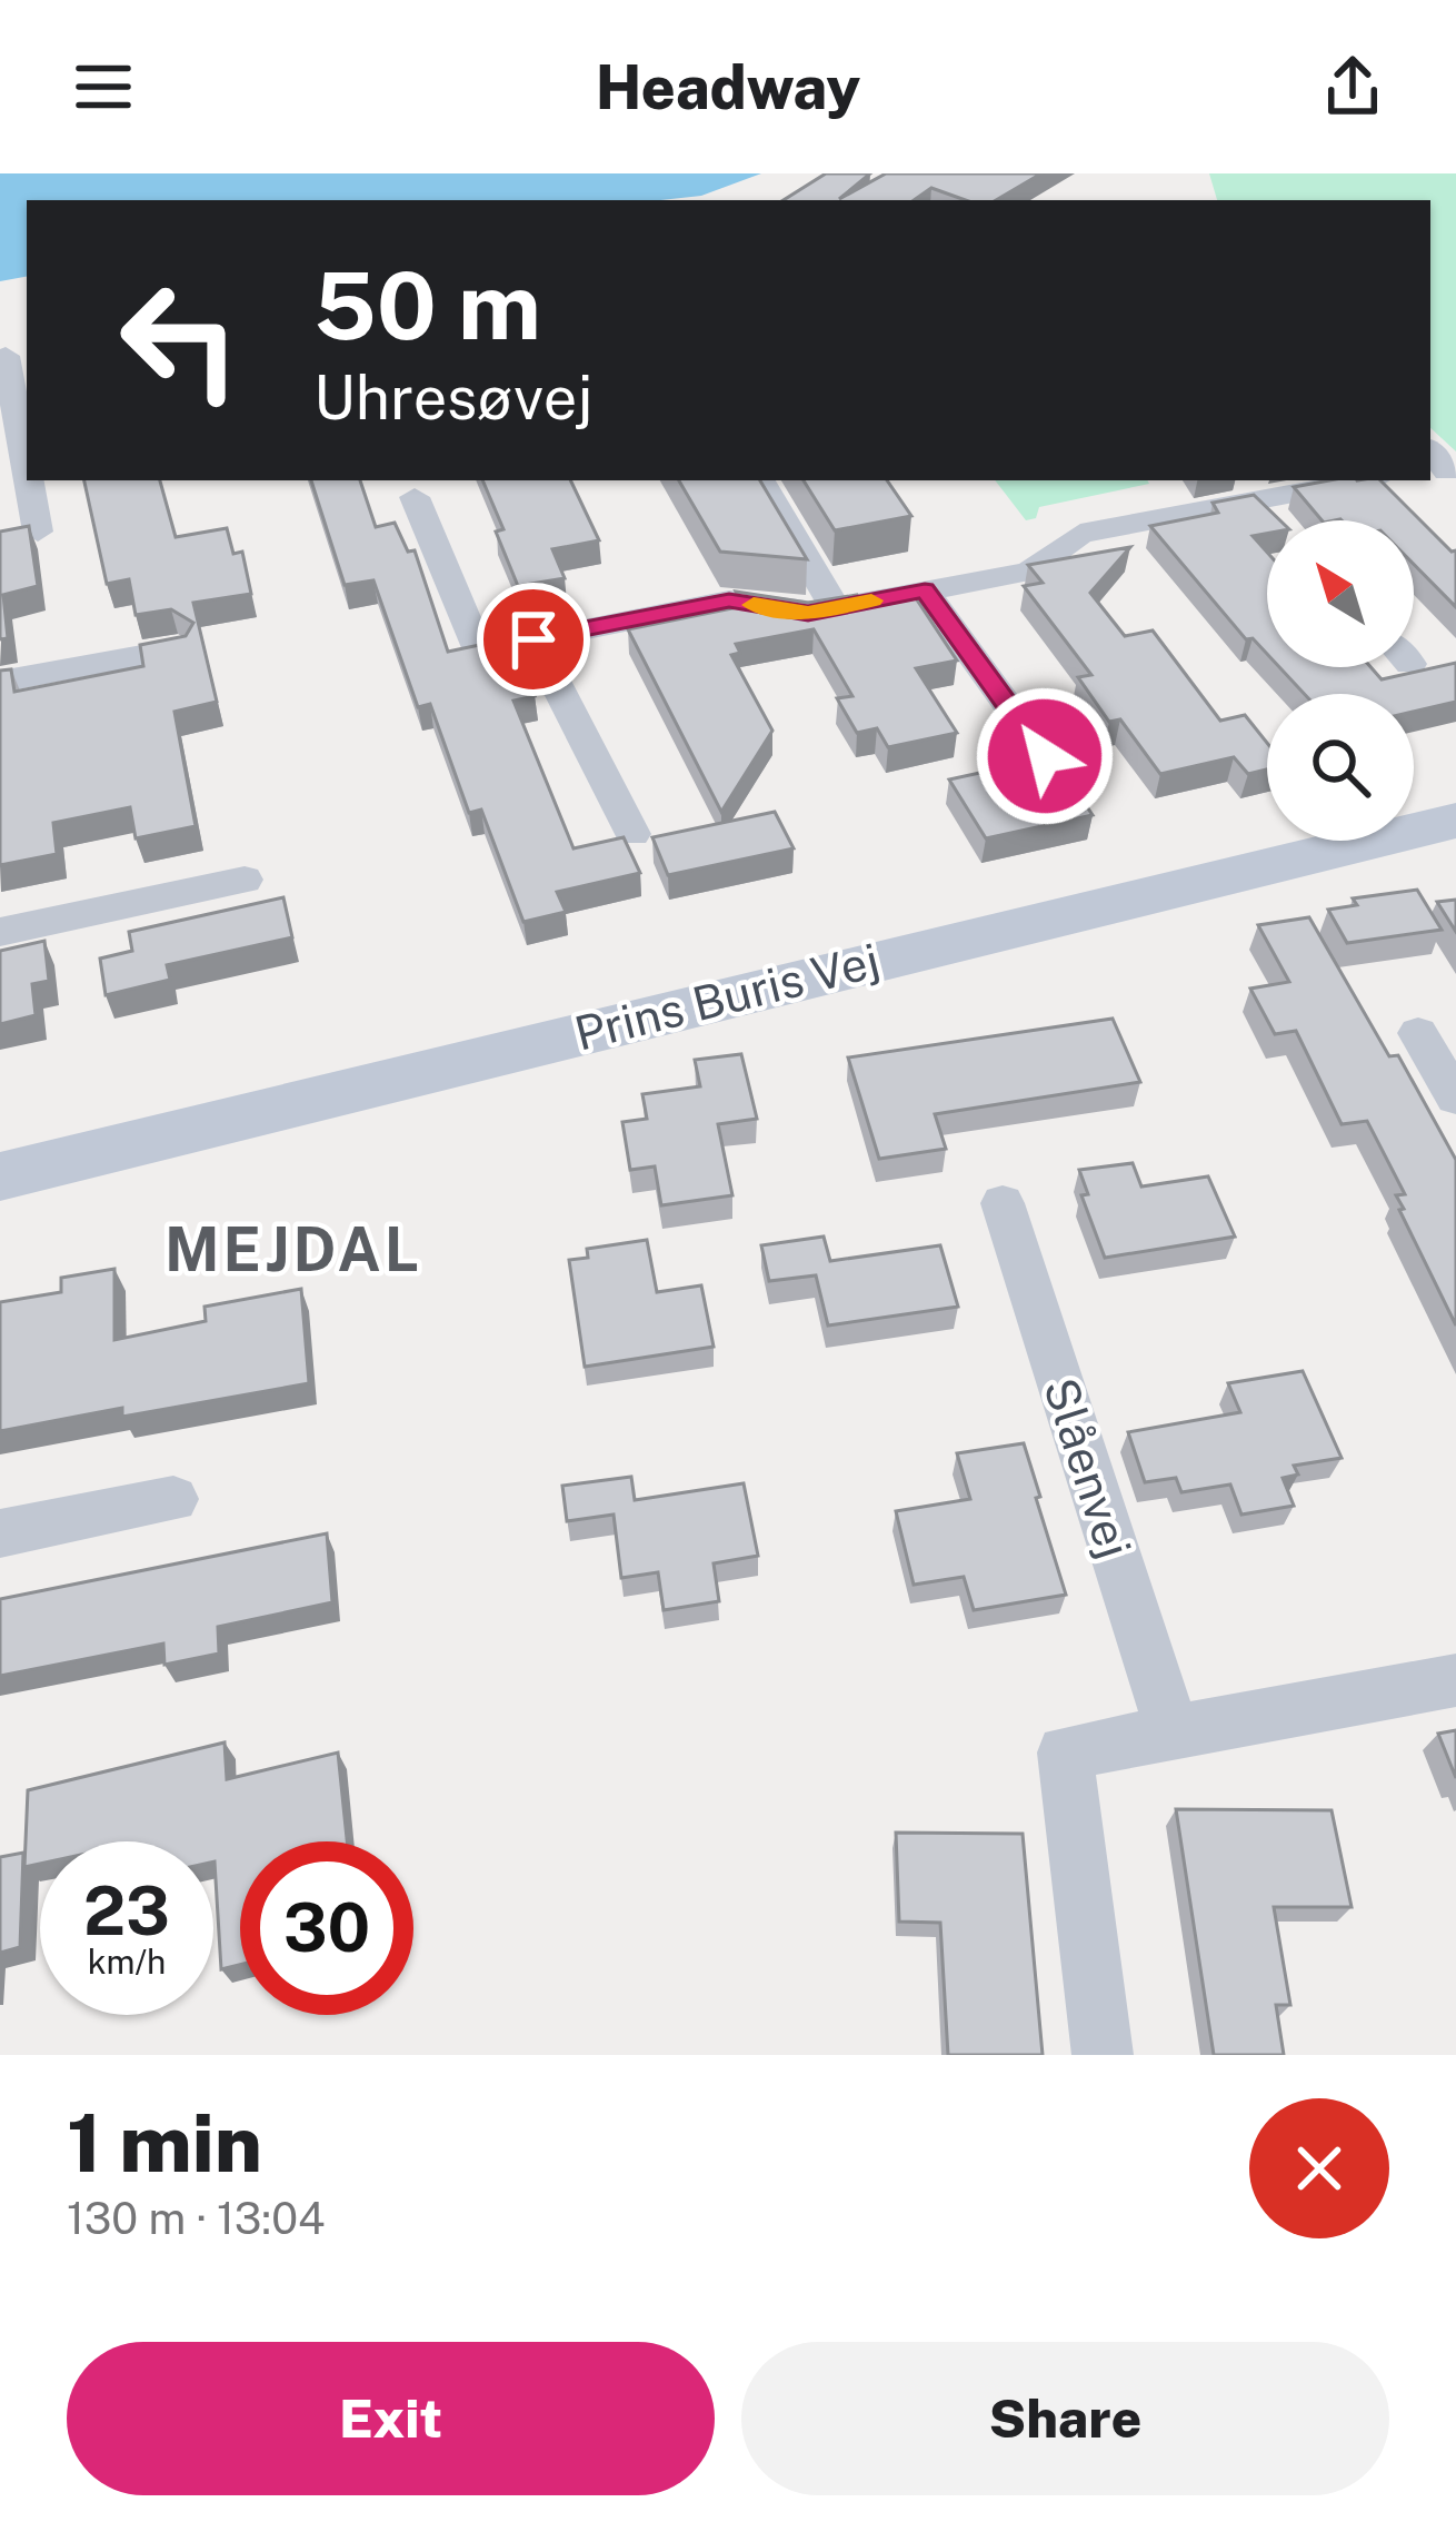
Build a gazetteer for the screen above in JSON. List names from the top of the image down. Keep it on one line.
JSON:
{"streets":{"street":["Prins Buris Vej","Slåenvej"]},"districts":["MEJDAL"],"north":"top left","page":{"header":"Headway","turn":["50 m","Uhresøvej"],"speed":"23 km/h","limit":"30","heading":["1 min","130 m · 13:04"],"buttons":["Exit","Share"]}}
